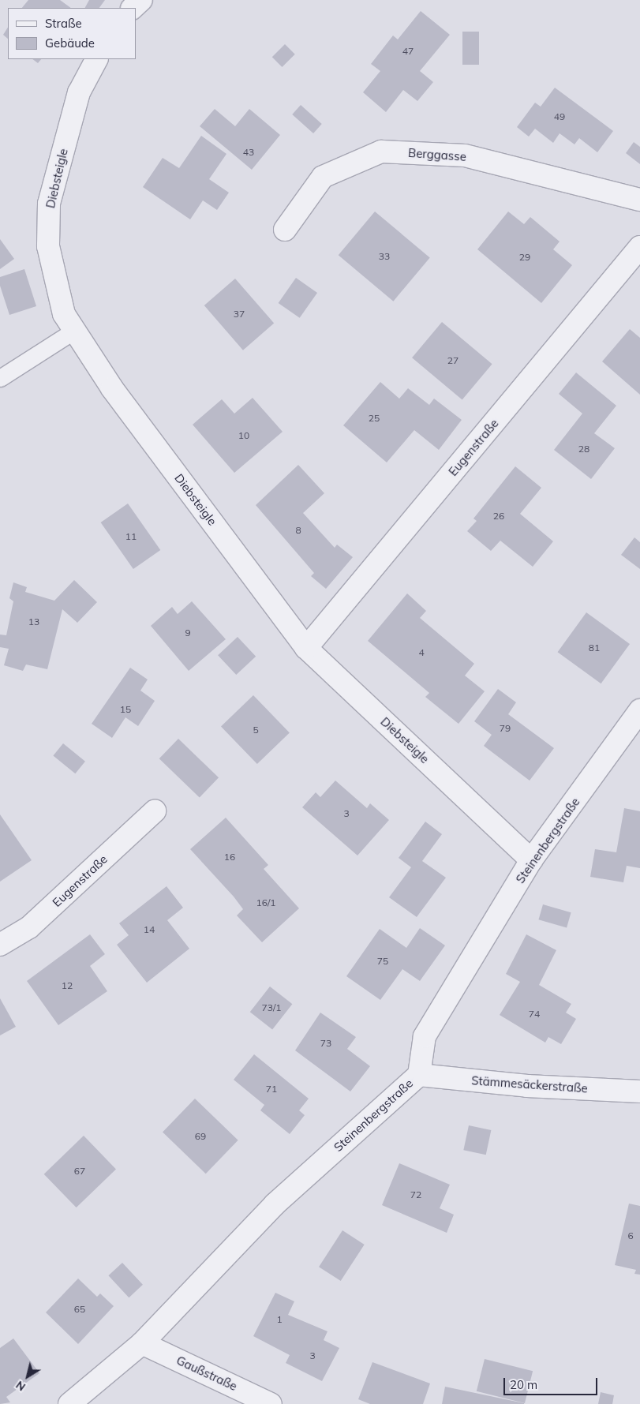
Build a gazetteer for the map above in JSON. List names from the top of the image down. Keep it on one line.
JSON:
{"streets":{"street":["Berggasse","Diebsteigle","Eugenstraße","Steinenbergstraße","Stämmesäckerstraße","Gaußstraße"]},"crossings":[["Diebsteigle","Eugenstraße"],["Diebsteigle","Steinenbergstraße"],["Steinenbergstraße","Stämmesäckerstraße"],["Steinenbergstraße","Gaußstraße"]],"house_numbers":["47","49","43","33","29","37","27","25","10","28","26","8","11","13","9","81","4","15","79","5","3","16","16/1","14","75","12","73/1","74","73","71","69","67","72","6","65","1","3"],"legend":["Straße","Gebäude"],"scale_bar":"20 m","north":"bottom left"}
